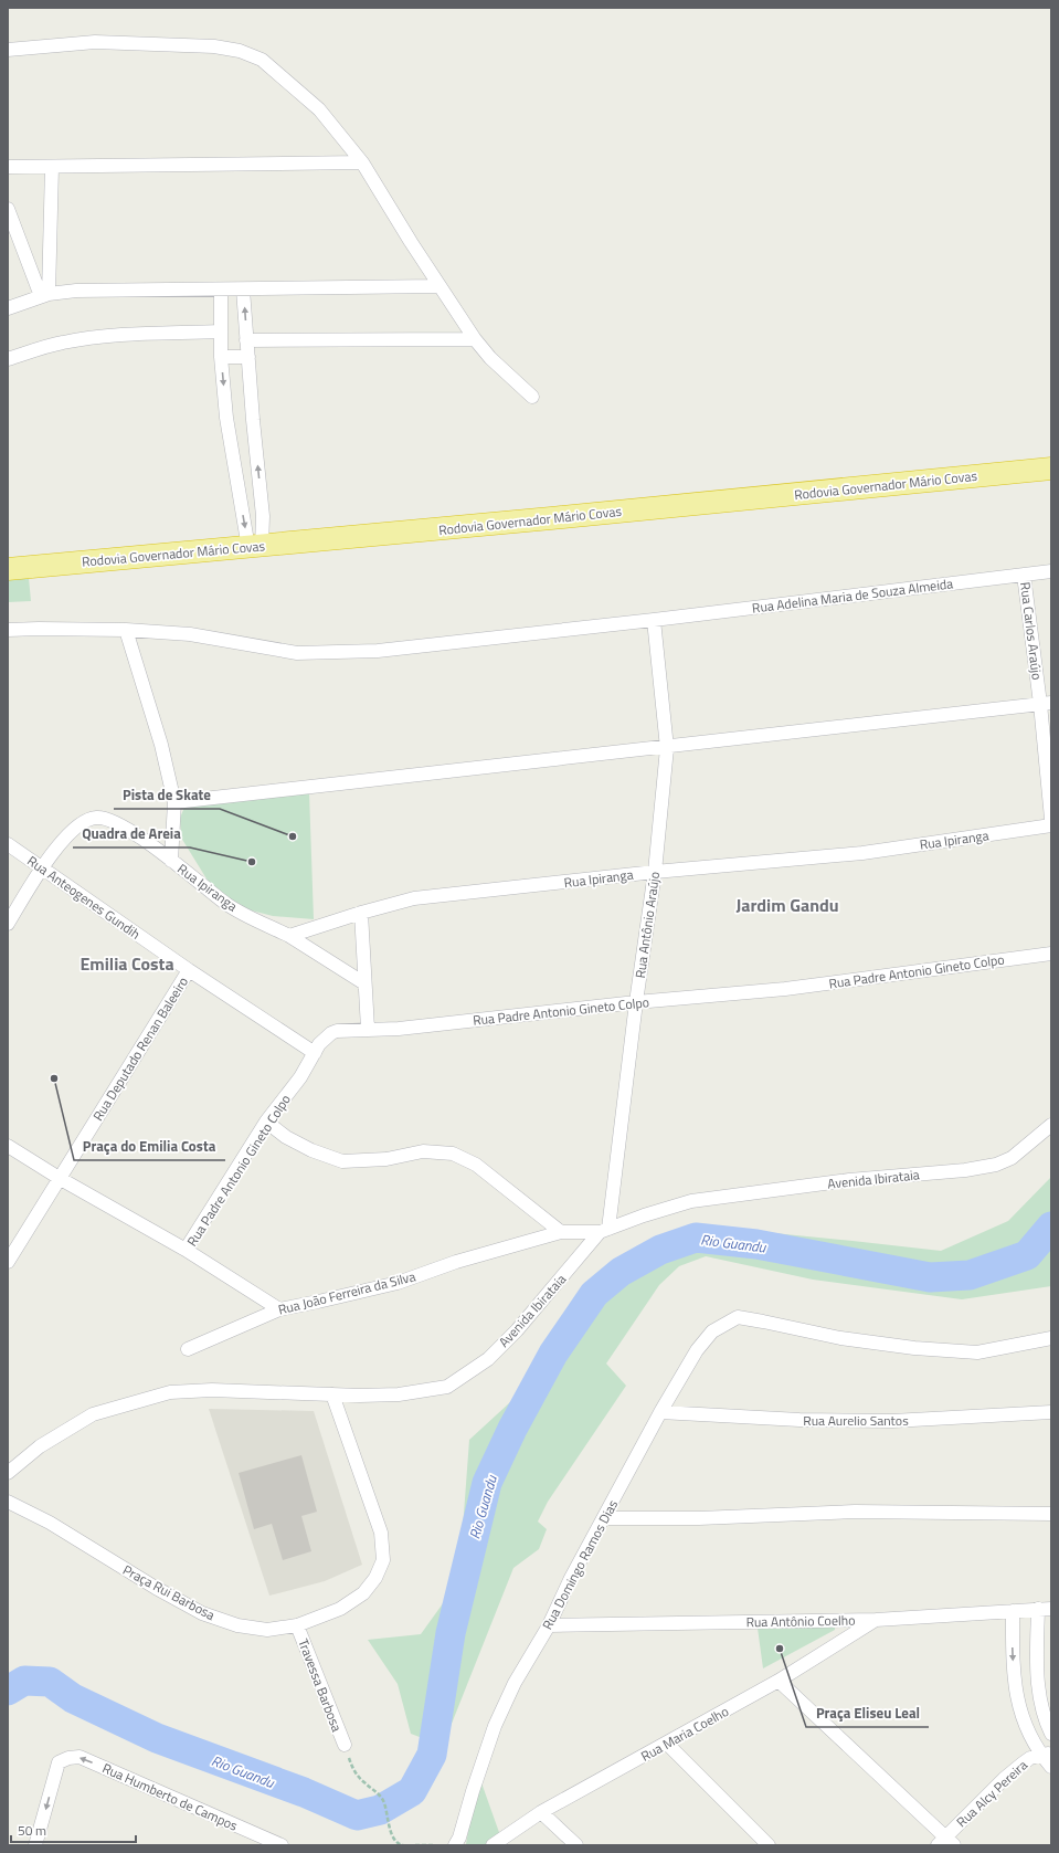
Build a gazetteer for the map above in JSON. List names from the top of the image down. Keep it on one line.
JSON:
{"streets":{"highway":["Rodovia Governador Mário Covas"],"street":["Rua Adelina Maria de Souza Almeida","Rua Carlos Araújo","Rua Ipiranga","Rua Anteogenes Gundih","Rua Antônio Araújo","Rua Padre Antonio Gineto Colpo","Rua Deputado Renan Baleeiro","Avenida Ibirataia","Rua João Ferreira da Silva","Rua Aurelio Santos","Rua Domingo Ramos Dias","Praça Rui Barbosa","Rua Antônio Coelho","Travessa Barbosa","Rua Maria Coelho","Rua Alcy Pereira","Rua Humberto de Campos"]},"crossings":[["Rua Adelina Maria de Souza Almeida","Rua Carlos Araújo"],["Rua Adelina Maria de Souza Almeida","Rua Antônio Araújo"],["Rua Ipiranga","Rua Anteogenes Gundih"],["Rua Ipiranga","Rua Antônio Araújo"],["Rua Anteogenes Gundih","Rua Padre Antonio Gineto Colpo"],["Rua Anteogenes Gundih","Rua Deputado Renan Baleeiro"],["Rua Antônio Araújo","Rua Padre Antonio Gineto Colpo"],["Rua Antônio Araújo","Avenida Ibirataia"],["Rua Antônio Araújo","Rua João Ferreira da Silva"],["Avenida Ibirataia","Rua João Ferreira da Silva"],["Avenida Ibirataia","Praça Rui Barbosa"],["Rua Aurelio Santos","Rua Domingo Ramos Dias"],["Rua Domingo Ramos Dias","Rua Antônio Coelho"],["Praça Rui Barbosa","Travessa Barbosa"],["Rua Antônio Coelho","Rua Maria Coelho"]],"districts":["Jardim Gandu","Emilia Costa"],"water":["Rio Guandu"],"places":["Pista de Skate","Quadra de Areia","Praça do Emilia Costa","Praça Eliseu Leal"],"scale_bar":"50 m"}
